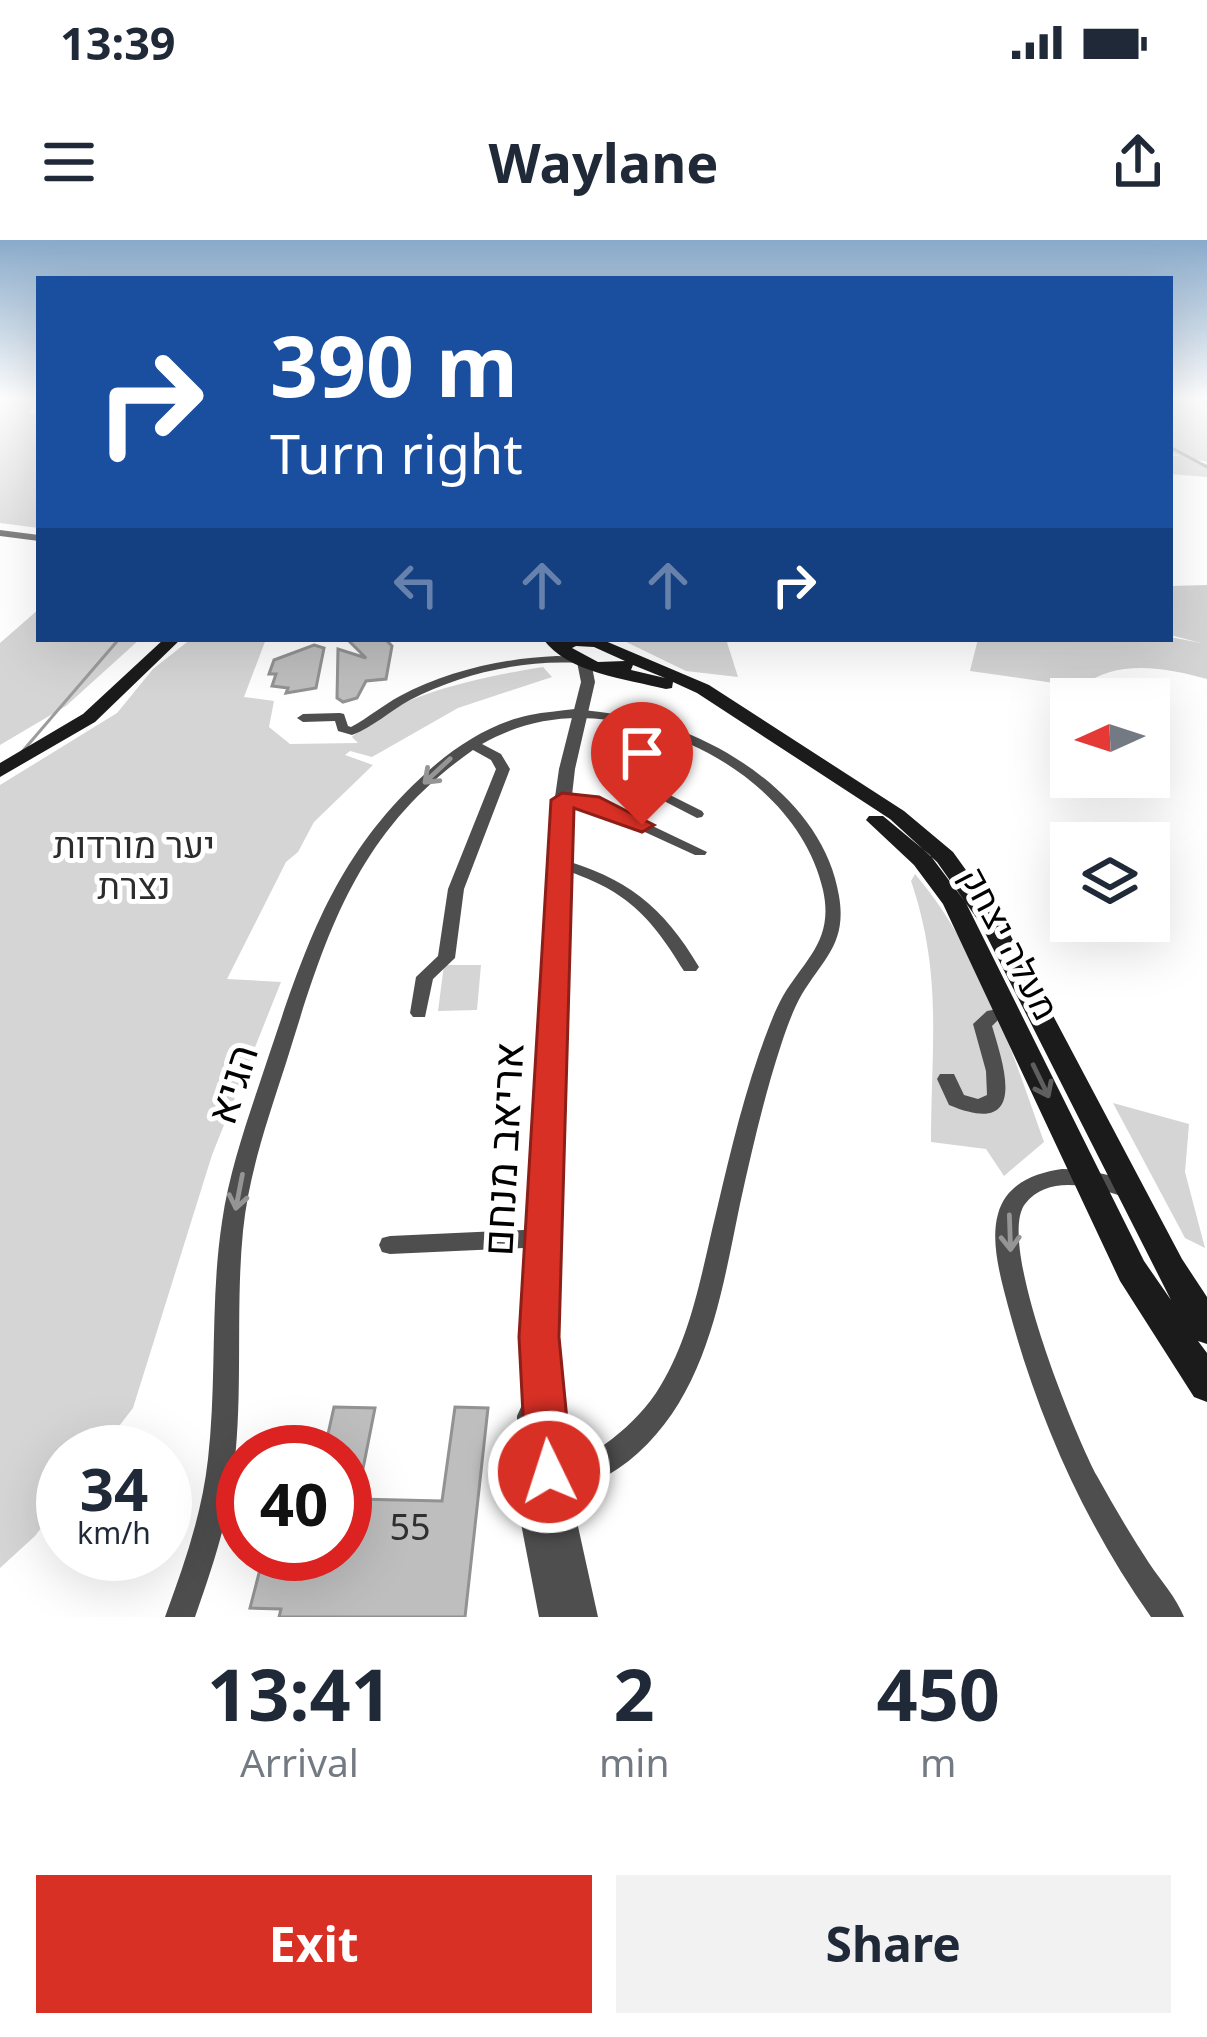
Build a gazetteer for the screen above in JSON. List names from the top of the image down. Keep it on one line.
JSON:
{"streets":{"main road":["מעלה יצחק"],"street":["הגיא","אריאב מנחם"]},"crossings":[["מעלה יצחק","הגיא"],["מעלה יצחק","אריאב מנחם"],["הגיא","אריאב מנחם"]],"one_way":["הגיא"],"parks":["יער מורדות נצרת"],"house_numbers":["55"],"north":"left","page":{"status":"13:39","header":"Waylane","turn":["390 m","Turn right"],"speed":"34 km/h","limit":"40","eta":["13:41","Arrival","2","min","450","m"],"buttons":["Exit","Share"]}}
